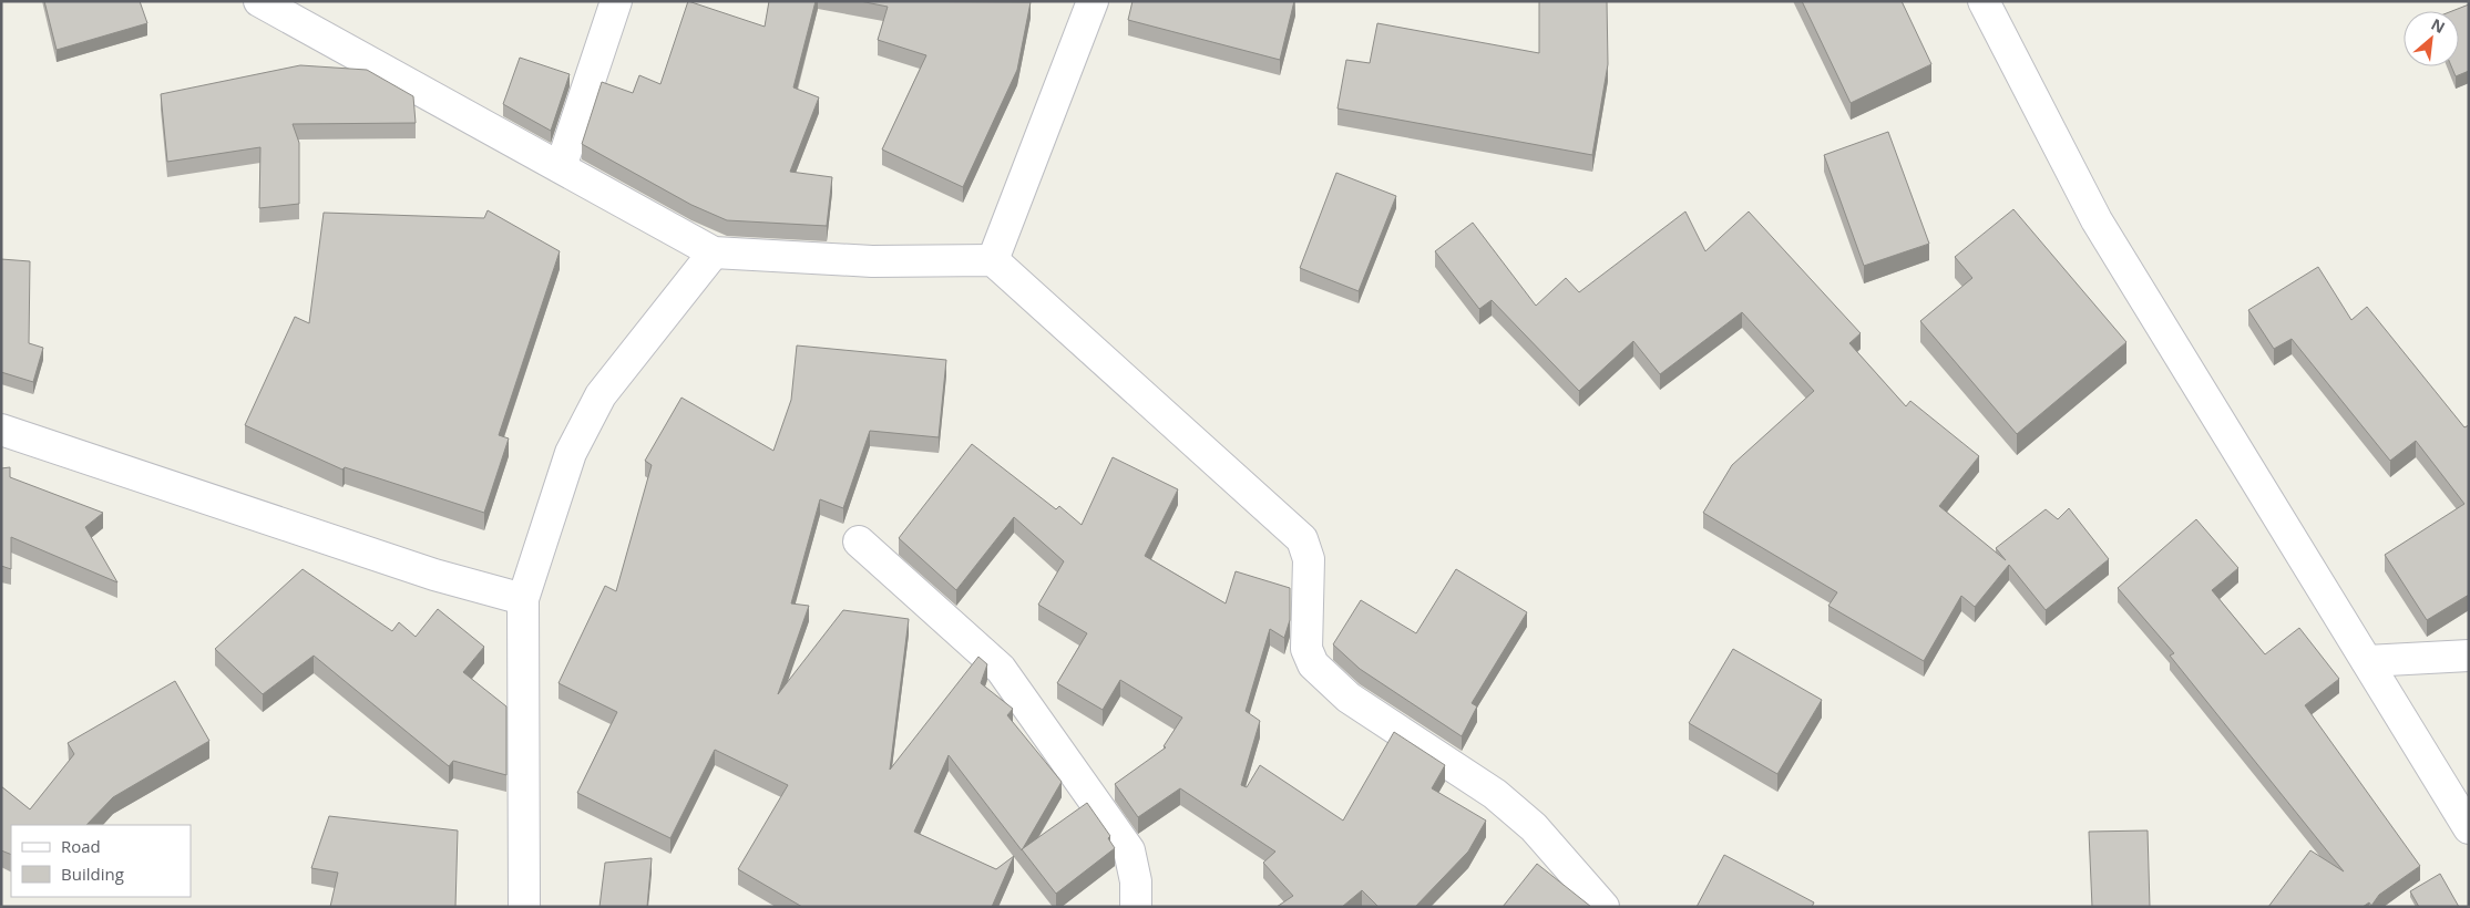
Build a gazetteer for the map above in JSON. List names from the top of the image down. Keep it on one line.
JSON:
{"legend":["Road","Building"],"north":"top right"}
